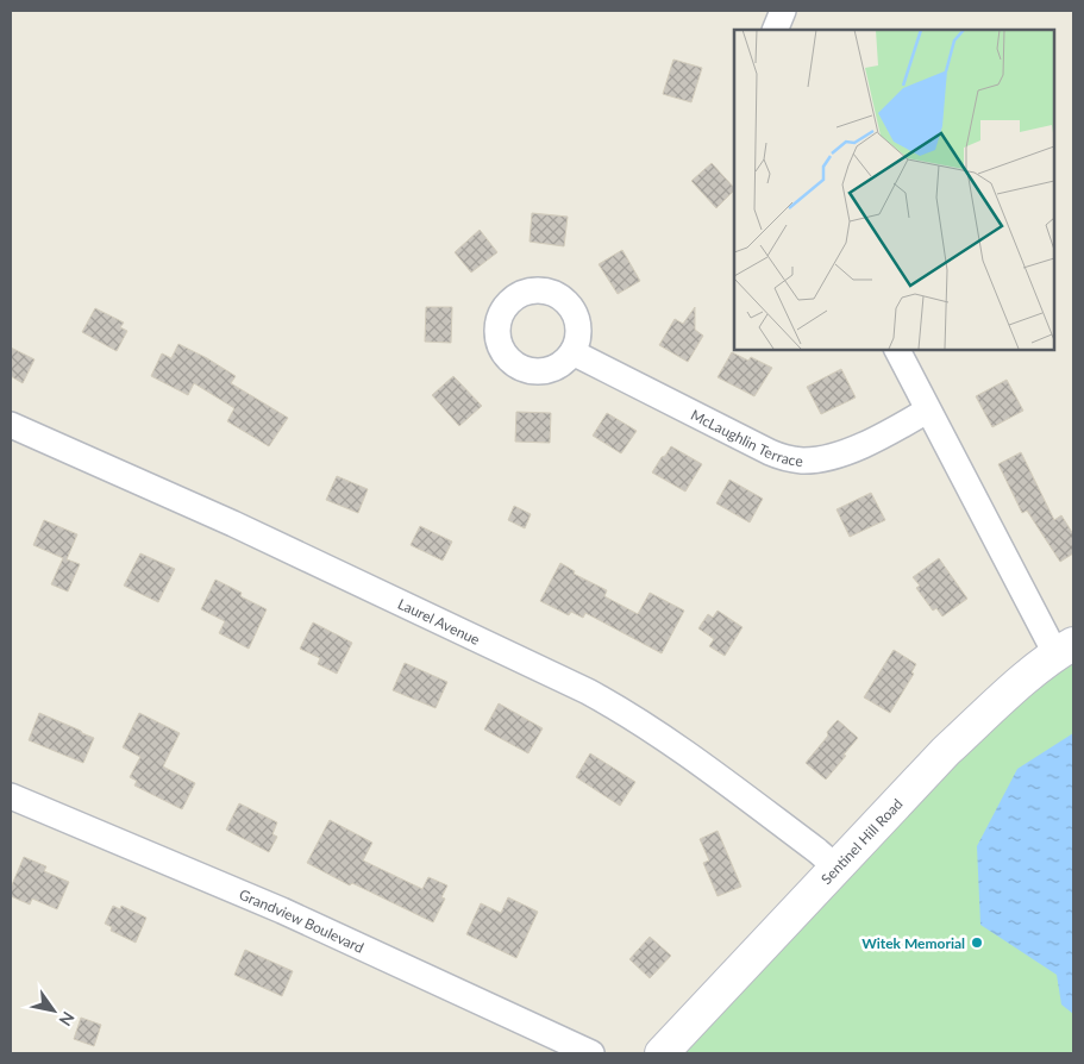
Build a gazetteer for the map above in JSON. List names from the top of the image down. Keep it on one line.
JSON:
{"streets":{"main road":["Sentinel Hill Road"],"street":["McLaughlin Terrace","Laurel Avenue","Grandview Boulevard"]},"crossings":[["Laurel Avenue","Sentinel Hill Road"]],"places":["Witek Memorial"],"north":"bottom right"}
